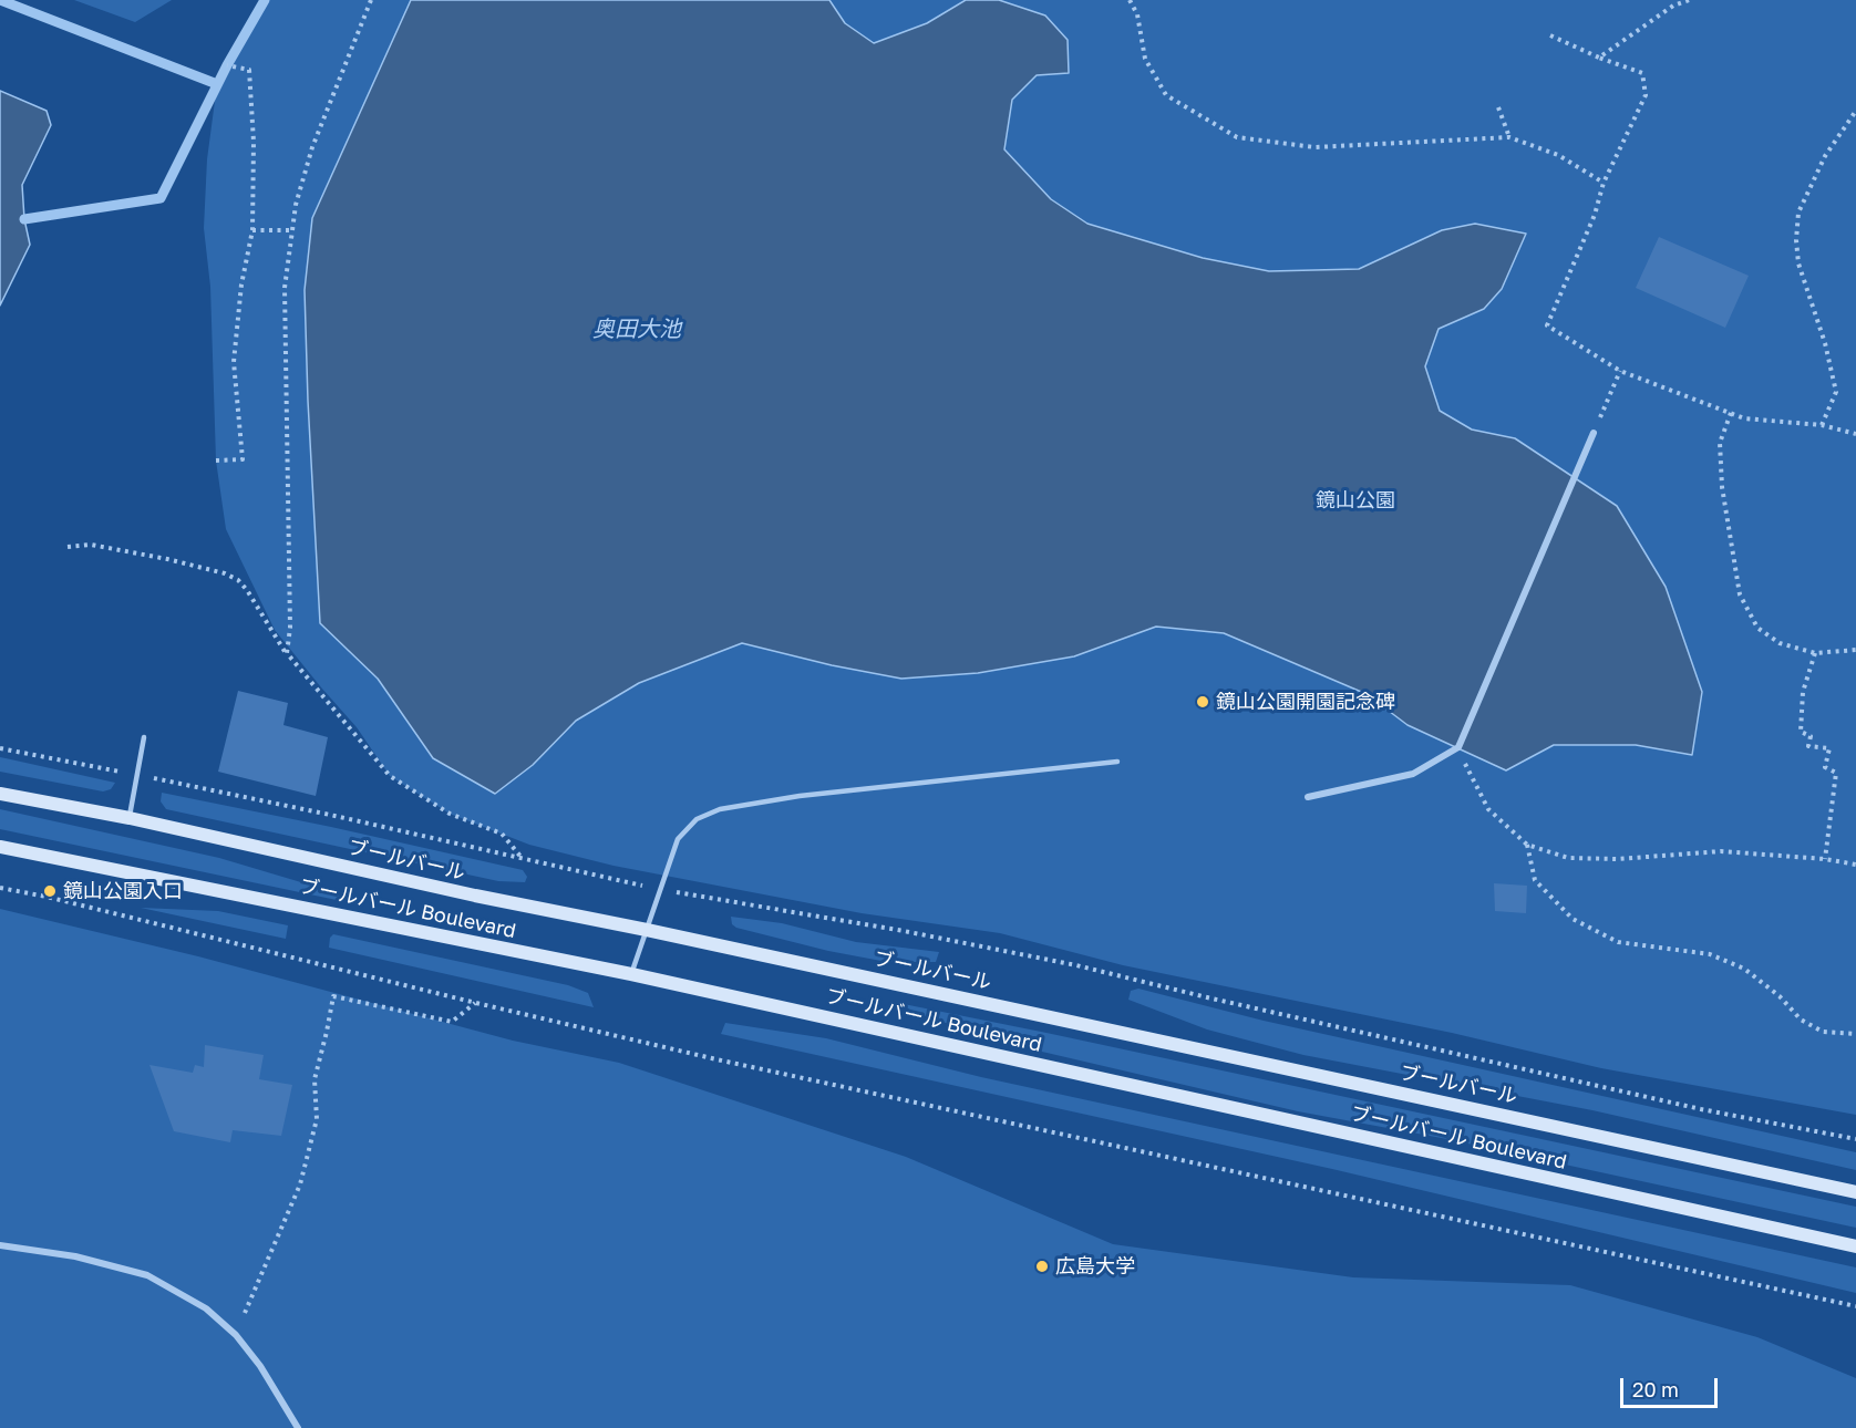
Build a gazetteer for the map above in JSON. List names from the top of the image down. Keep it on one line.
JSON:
{"streets":{"street":["ブールバール","ブールバール Boulevard"]},"water":["奥田大池"],"parks":["鏡山公園"],"places":["鏡山公園開園記念碑","鏡山公園入口","広島大学"],"scale_bar":"20 m"}
